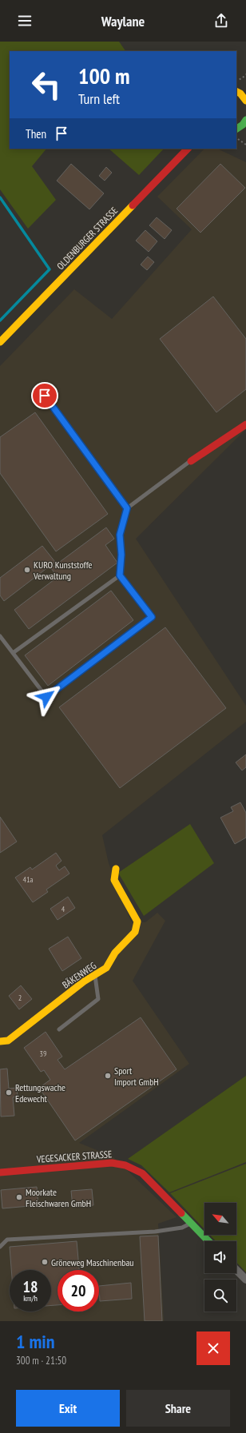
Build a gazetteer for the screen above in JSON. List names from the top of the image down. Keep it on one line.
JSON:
{"streets":{"street":["OLDENBURGER STRASSE","BÄKENWEG","VEGESACKER STRASSE"]},"places":["KURO Kunststoffe Verwaltung","Sport Import GmbH","Rettungswache Edewecht","Moorkate Fleischwaren GmbH","Gröneweg Maschinenbau"],"house_numbers":["41a","4","2","39"],"north":"top left","page":{"header":"Waylane","turn":["100 m","Turn left"],"then":"Then","speed":"18 km/h","limit":"20","heading":["1 min","300 m · 21:50"],"buttons":["Exit","Share"]}}
